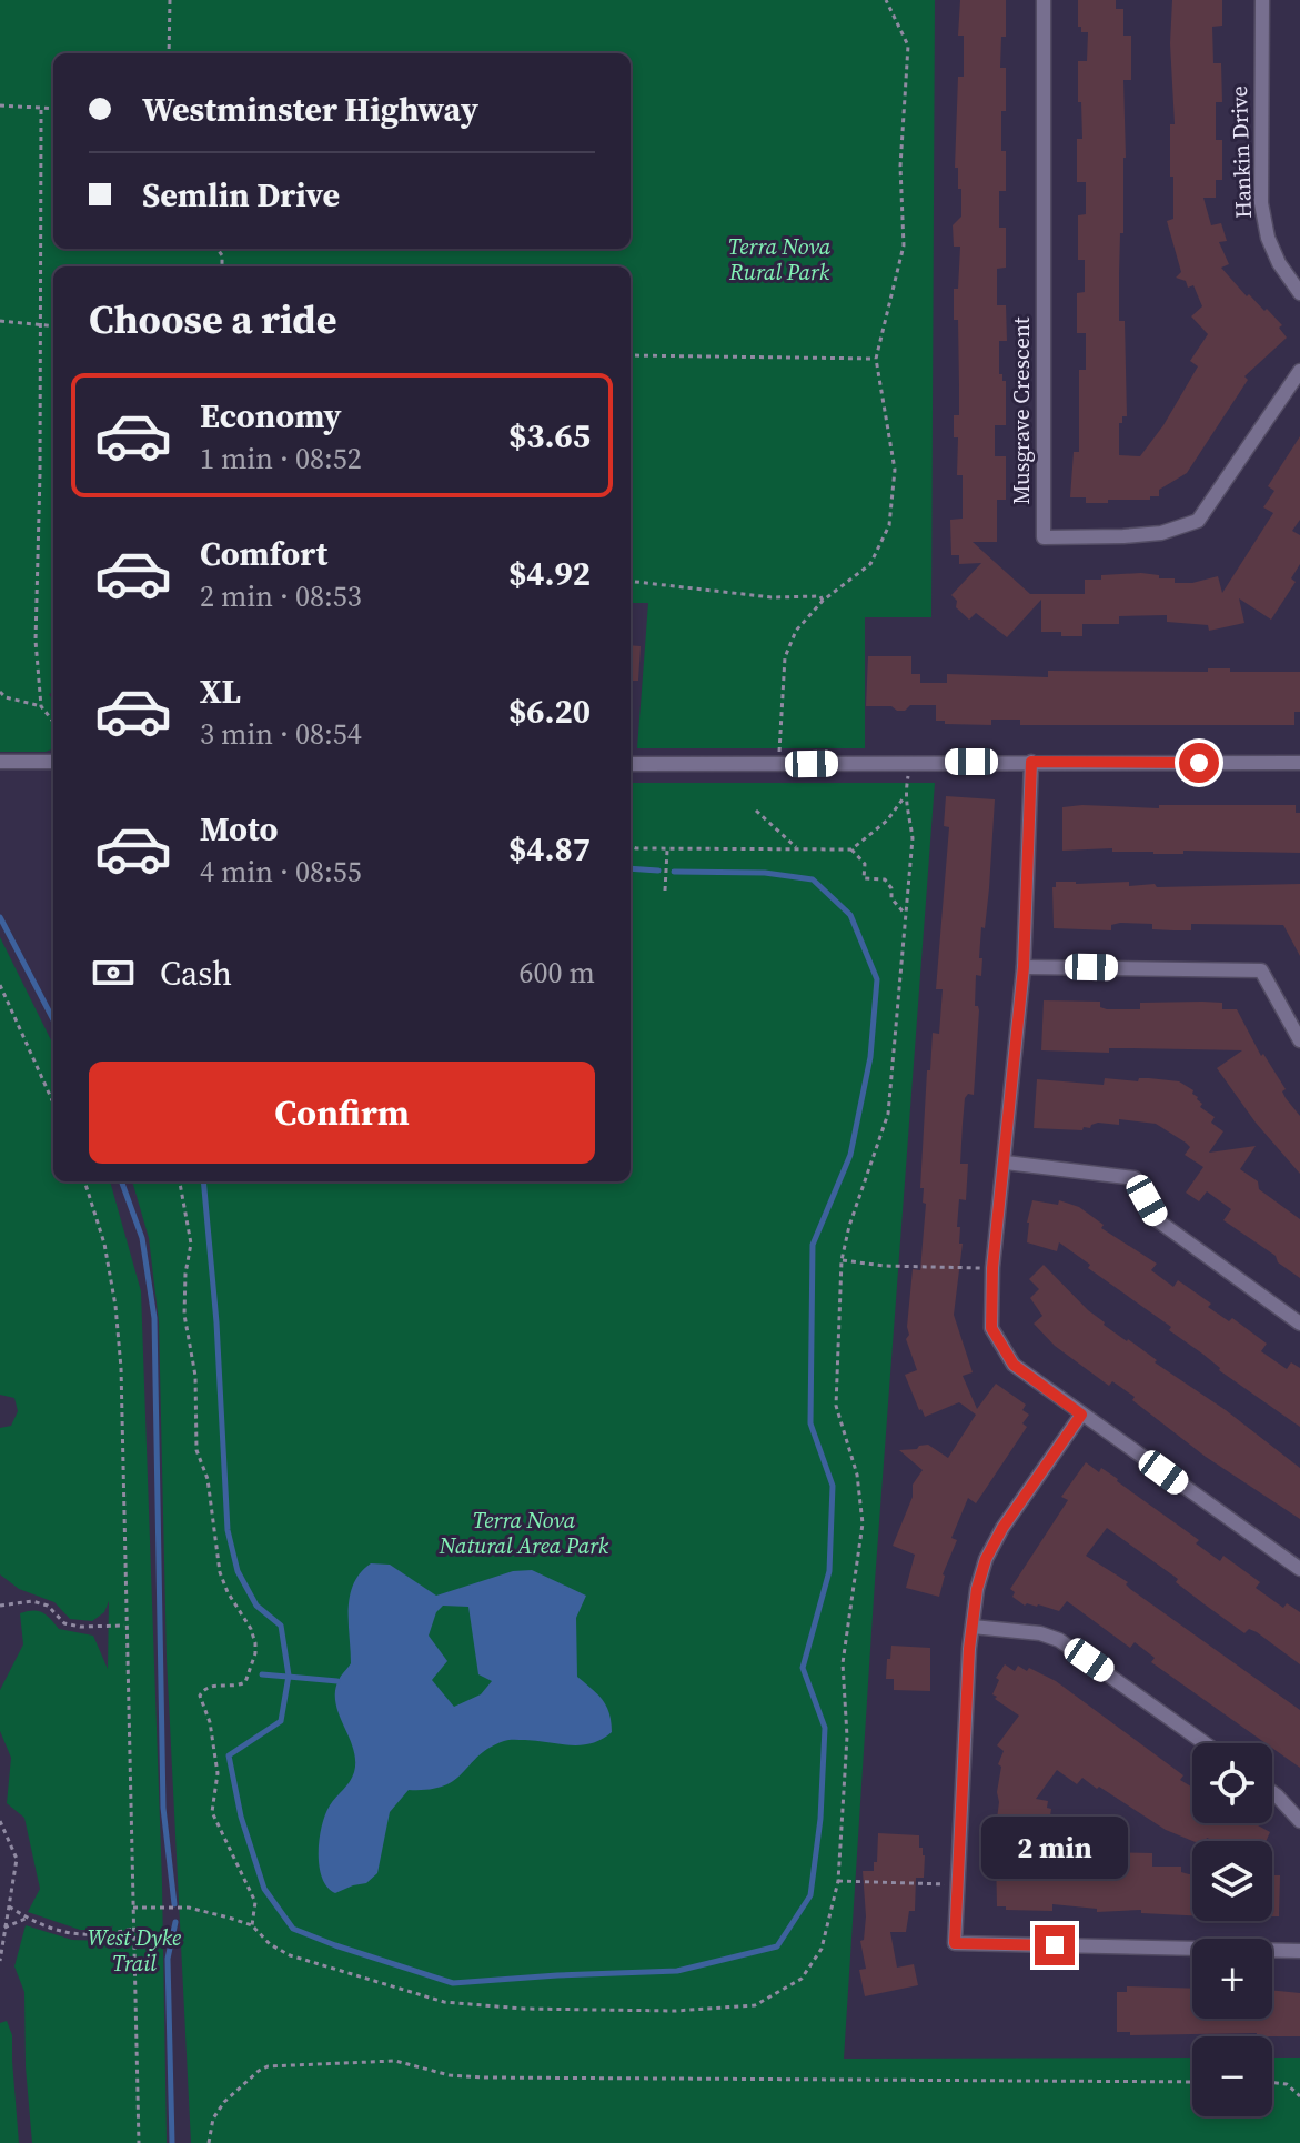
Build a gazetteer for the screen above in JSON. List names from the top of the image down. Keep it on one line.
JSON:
{"streets":{"street":["Hankin Drive","Musgrave Crescent"]},"parks":["Terra Nova Rural Park","Terra Nova Natural Area Park","West Dyke Trail"],"page":{"banner":["Westminster Highway","Semlin Drive"],"heading":"Choose a ride","list":[{"name":"Economy","note":"1 min · 08:52","value":"$3.65"},{"name":"Comfort","note":"2 min · 08:53","value":"$4.92"},{"name":"XL","note":"3 min · 08:54","value":"$6.20"},{"name":"Moto","note":"4 min · 08:55","value":"$4.87"}],"pay":["Cash","600 m"],"buttons":"Confirm","map_buttons":["+","−"],"bubble":"2 min"}}
